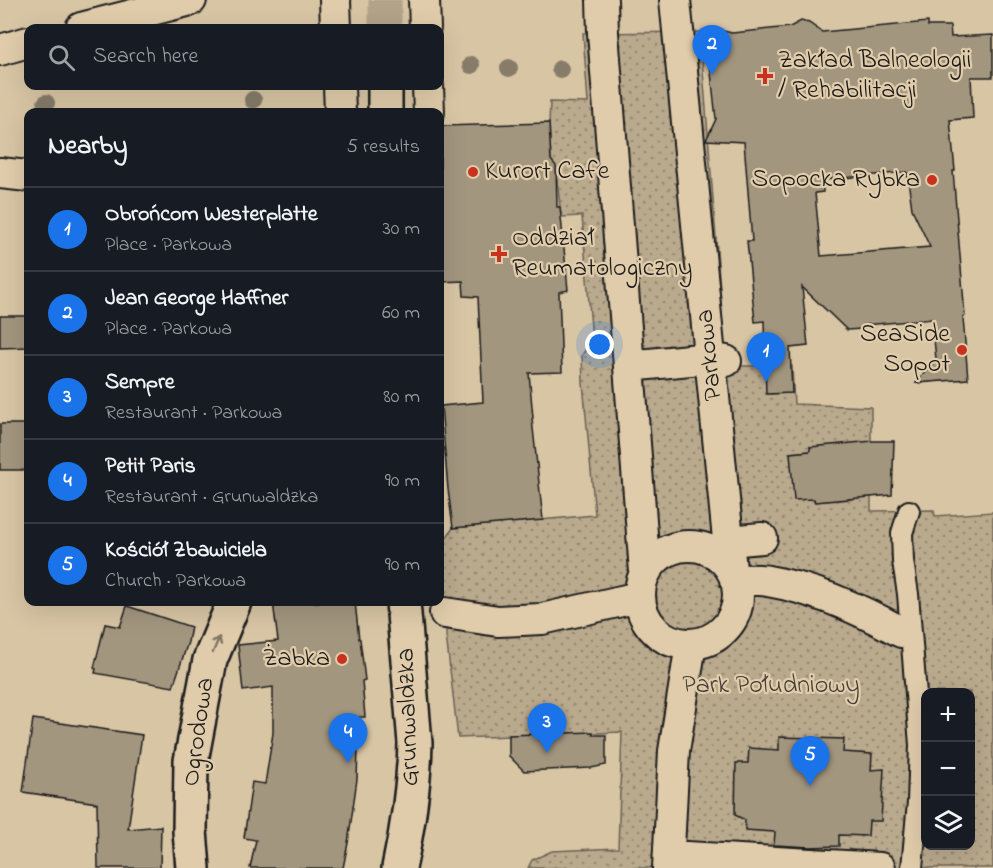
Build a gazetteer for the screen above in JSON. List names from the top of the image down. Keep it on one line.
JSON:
{"streets":{"street":["Parkowa","Grunwaldzka","Ogrodowa"]},"one_way":["Ogrodowa"],"parks":["Park Południowy"],"places":{"health":["Zakład Balneologii / Rehabilitacji","Oddział Reumatologiczny"],"other":["Kurort Cafe","Sopocka Rybka","SeaSide Sopot","Żabka"]},"page":{"search":"Search here","pins":["2","1","3","4","5"],"heading":["Nearby","5 results"],"list":[{"mark":"1","name":"Obrońcom Westerplatte","note":"Place · Parkowa","value":"30 m"},{"mark":"2","name":"Jean George Haffner","note":"Place · Parkowa","value":"60 m"},{"mark":"3","name":"Sempre","note":"Restaurant · Parkowa","value":"80 m"},{"mark":"4","name":"Petit Paris","note":"Restaurant · Grunwaldzka","value":"90 m"},{"mark":"5","name":"Kościół Zbawiciela","note":"Church · Parkowa","value":"90 m"}],"map_buttons":["+","−"]}}
